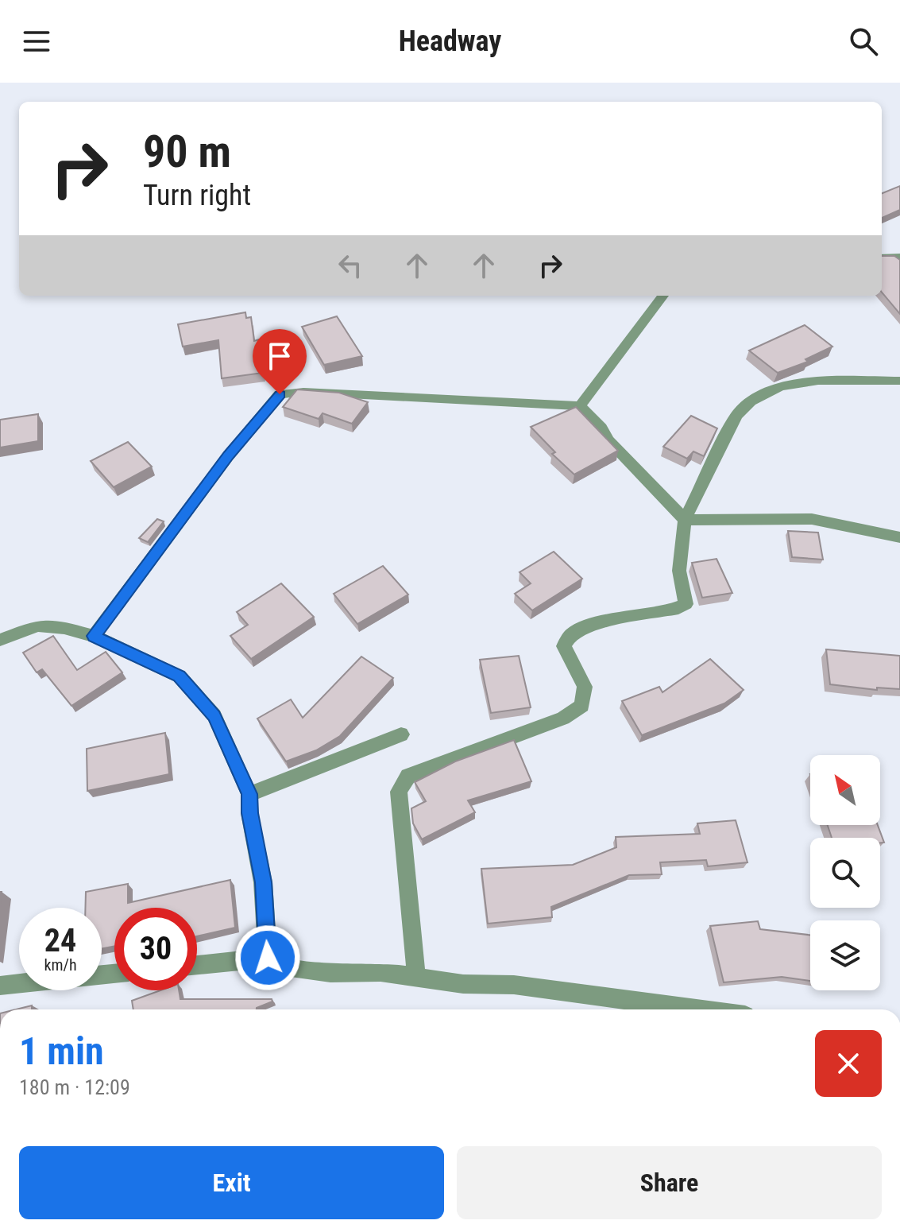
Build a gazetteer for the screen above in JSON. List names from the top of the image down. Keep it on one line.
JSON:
{"north":"top left","page":{"header":"Headway","turn":["90 m","Turn right"],"speed":"24 km/h","limit":"30","heading":["1 min","180 m · 12:09"],"buttons":["Exit","Share"]}}
